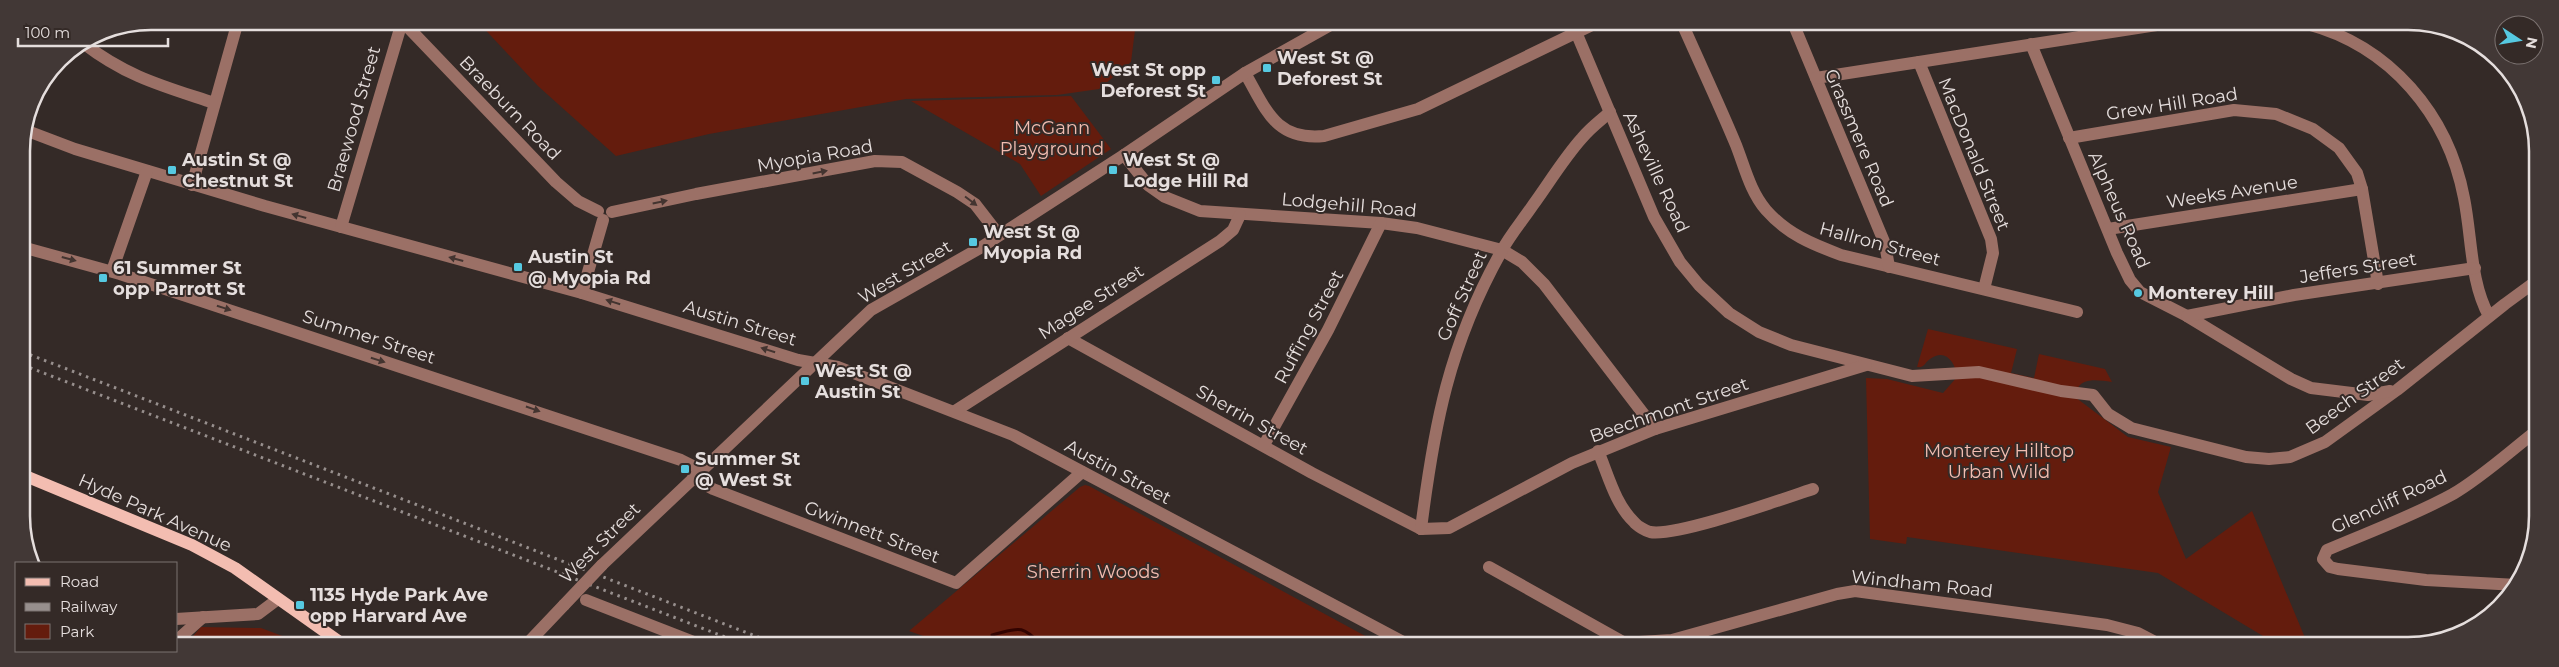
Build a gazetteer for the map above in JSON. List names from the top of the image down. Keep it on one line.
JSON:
{"streets":{"main road":["Hyde Park Avenue"],"street":["Grew Hill Road","Braeburn Road","Braewood Street","Grassmere Road","MacDonald Street","Myopia Road","Asheville Road","Weeks Avenue","Lodgehill Road","Alpheus Road","Hallron Street","Jeffers Street","West Street","Goff Street","Magee Street","Austin Street","Ruffing Street","Summer Street","Beech Street","Beechmont Street","Sherrin Street","Glencliff Road","Gwinnett Street","Windham Road"]},"crossings":[["Grew Hill Road","Weeks Avenue"],["Grew Hill Road","Alpheus Road"],["Grew Hill Road","Jeffers Street"],["Braeburn Road","Myopia Road"],["Braewood Street","Austin Street"],["Grassmere Road","Hallron Street"],["MacDonald Street","Hallron Street"],["Myopia Road","West Street"],["Asheville Road","Goff Street"],["Asheville Road","Beech Street"],["Asheville Road","Beechmont Street"],["Weeks Avenue","Alpheus Road"],["Lodgehill Road","West Street"],["Lodgehill Road","Goff Street"],["Lodgehill Road","Magee Street"],["Lodgehill Road","Ruffing Street"],["Lodgehill Road","Beechmont Street"],["Alpheus Road","Jeffers Street"],["Alpheus Road","Beech Street"],["West Street","Austin Street"],["West Street","Summer Street"],["West Street","Gwinnett Street"],["Goff Street","Beechmont Street"],["Goff Street","Sherrin Street"],["Magee Street","Austin Street"],["Magee Street","Sherrin Street"],["Austin Street","Gwinnett Street"],["Ruffing Street","Sherrin Street"],["Summer Street","Gwinnett Street"],["Beech Street","Beechmont Street"],["Beechmont Street","Sherrin Street"]],"one_way":["Myopia Road","Austin Street","Summer Street"],"parks":["McGann Playground","Monterey Hilltop Urban Wild","Sherrin Woods"],"places":{"transit":["West St @ Deforest St","West St opp Deforest St","Austin St @ Chestnut St","West St @ Lodge Hill Rd","West St @ Myopia Rd","Austin St @ Myopia Rd","61 Summer St opp Parrott St","West St @ Austin St","Summer St @ West St","1135 Hyde Park Ave opp Harvard Ave"],"other":["Monterey Hill"]},"legend":["Road","Railway","Park"],"scale_bar":"100 m","north":"right"}
